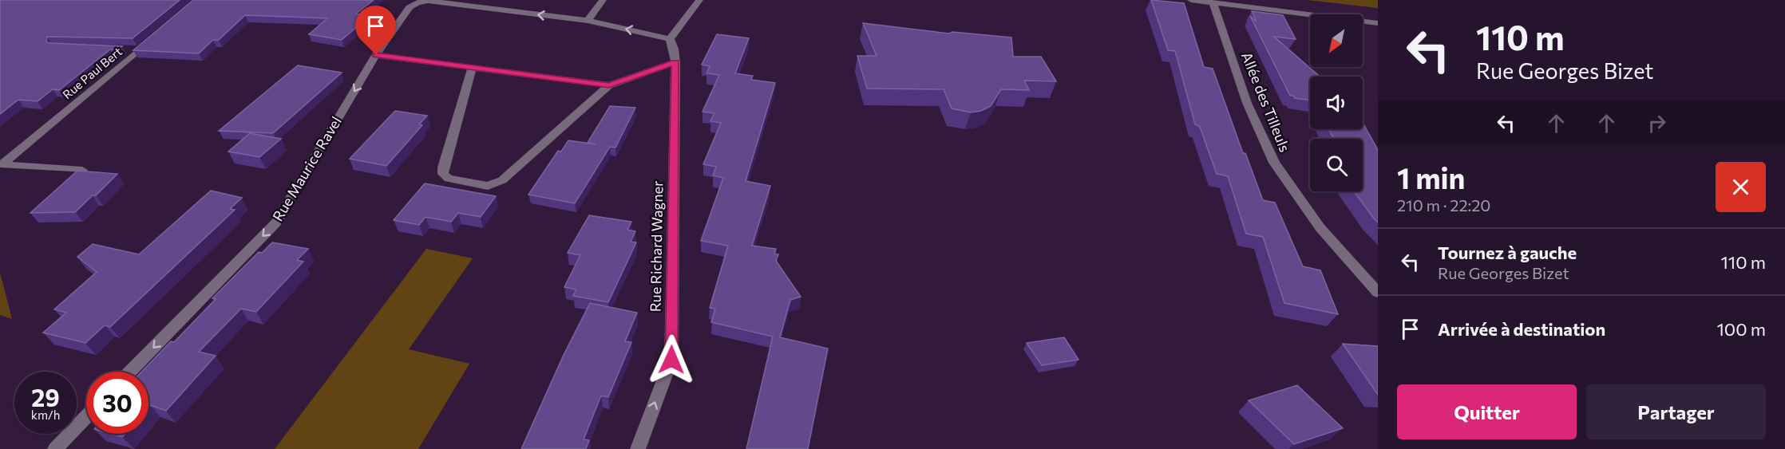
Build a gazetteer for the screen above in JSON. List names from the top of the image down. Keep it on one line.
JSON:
{"streets":{"street":["Rue Paul Bert","Allée des Tilleuls","Rue Maurice Ravel","Rue Richard Wagner"]},"one_way":["Rue Maurice Ravel","Rue Richard Wagner"],"north":"bottom left","page":{"turn":["110 m","Rue Georges Bizet"],"heading":["1 min","210 m · 22:20"],"list":[{"name":"Tournez à gauche","note":"Rue Georges Bizet","value":"110 m"},{"name":"Arrivée à destination","value":"100 m"}],"speed":"29 km/h","limit":"30","buttons":["Quitter","Partager"]}}
